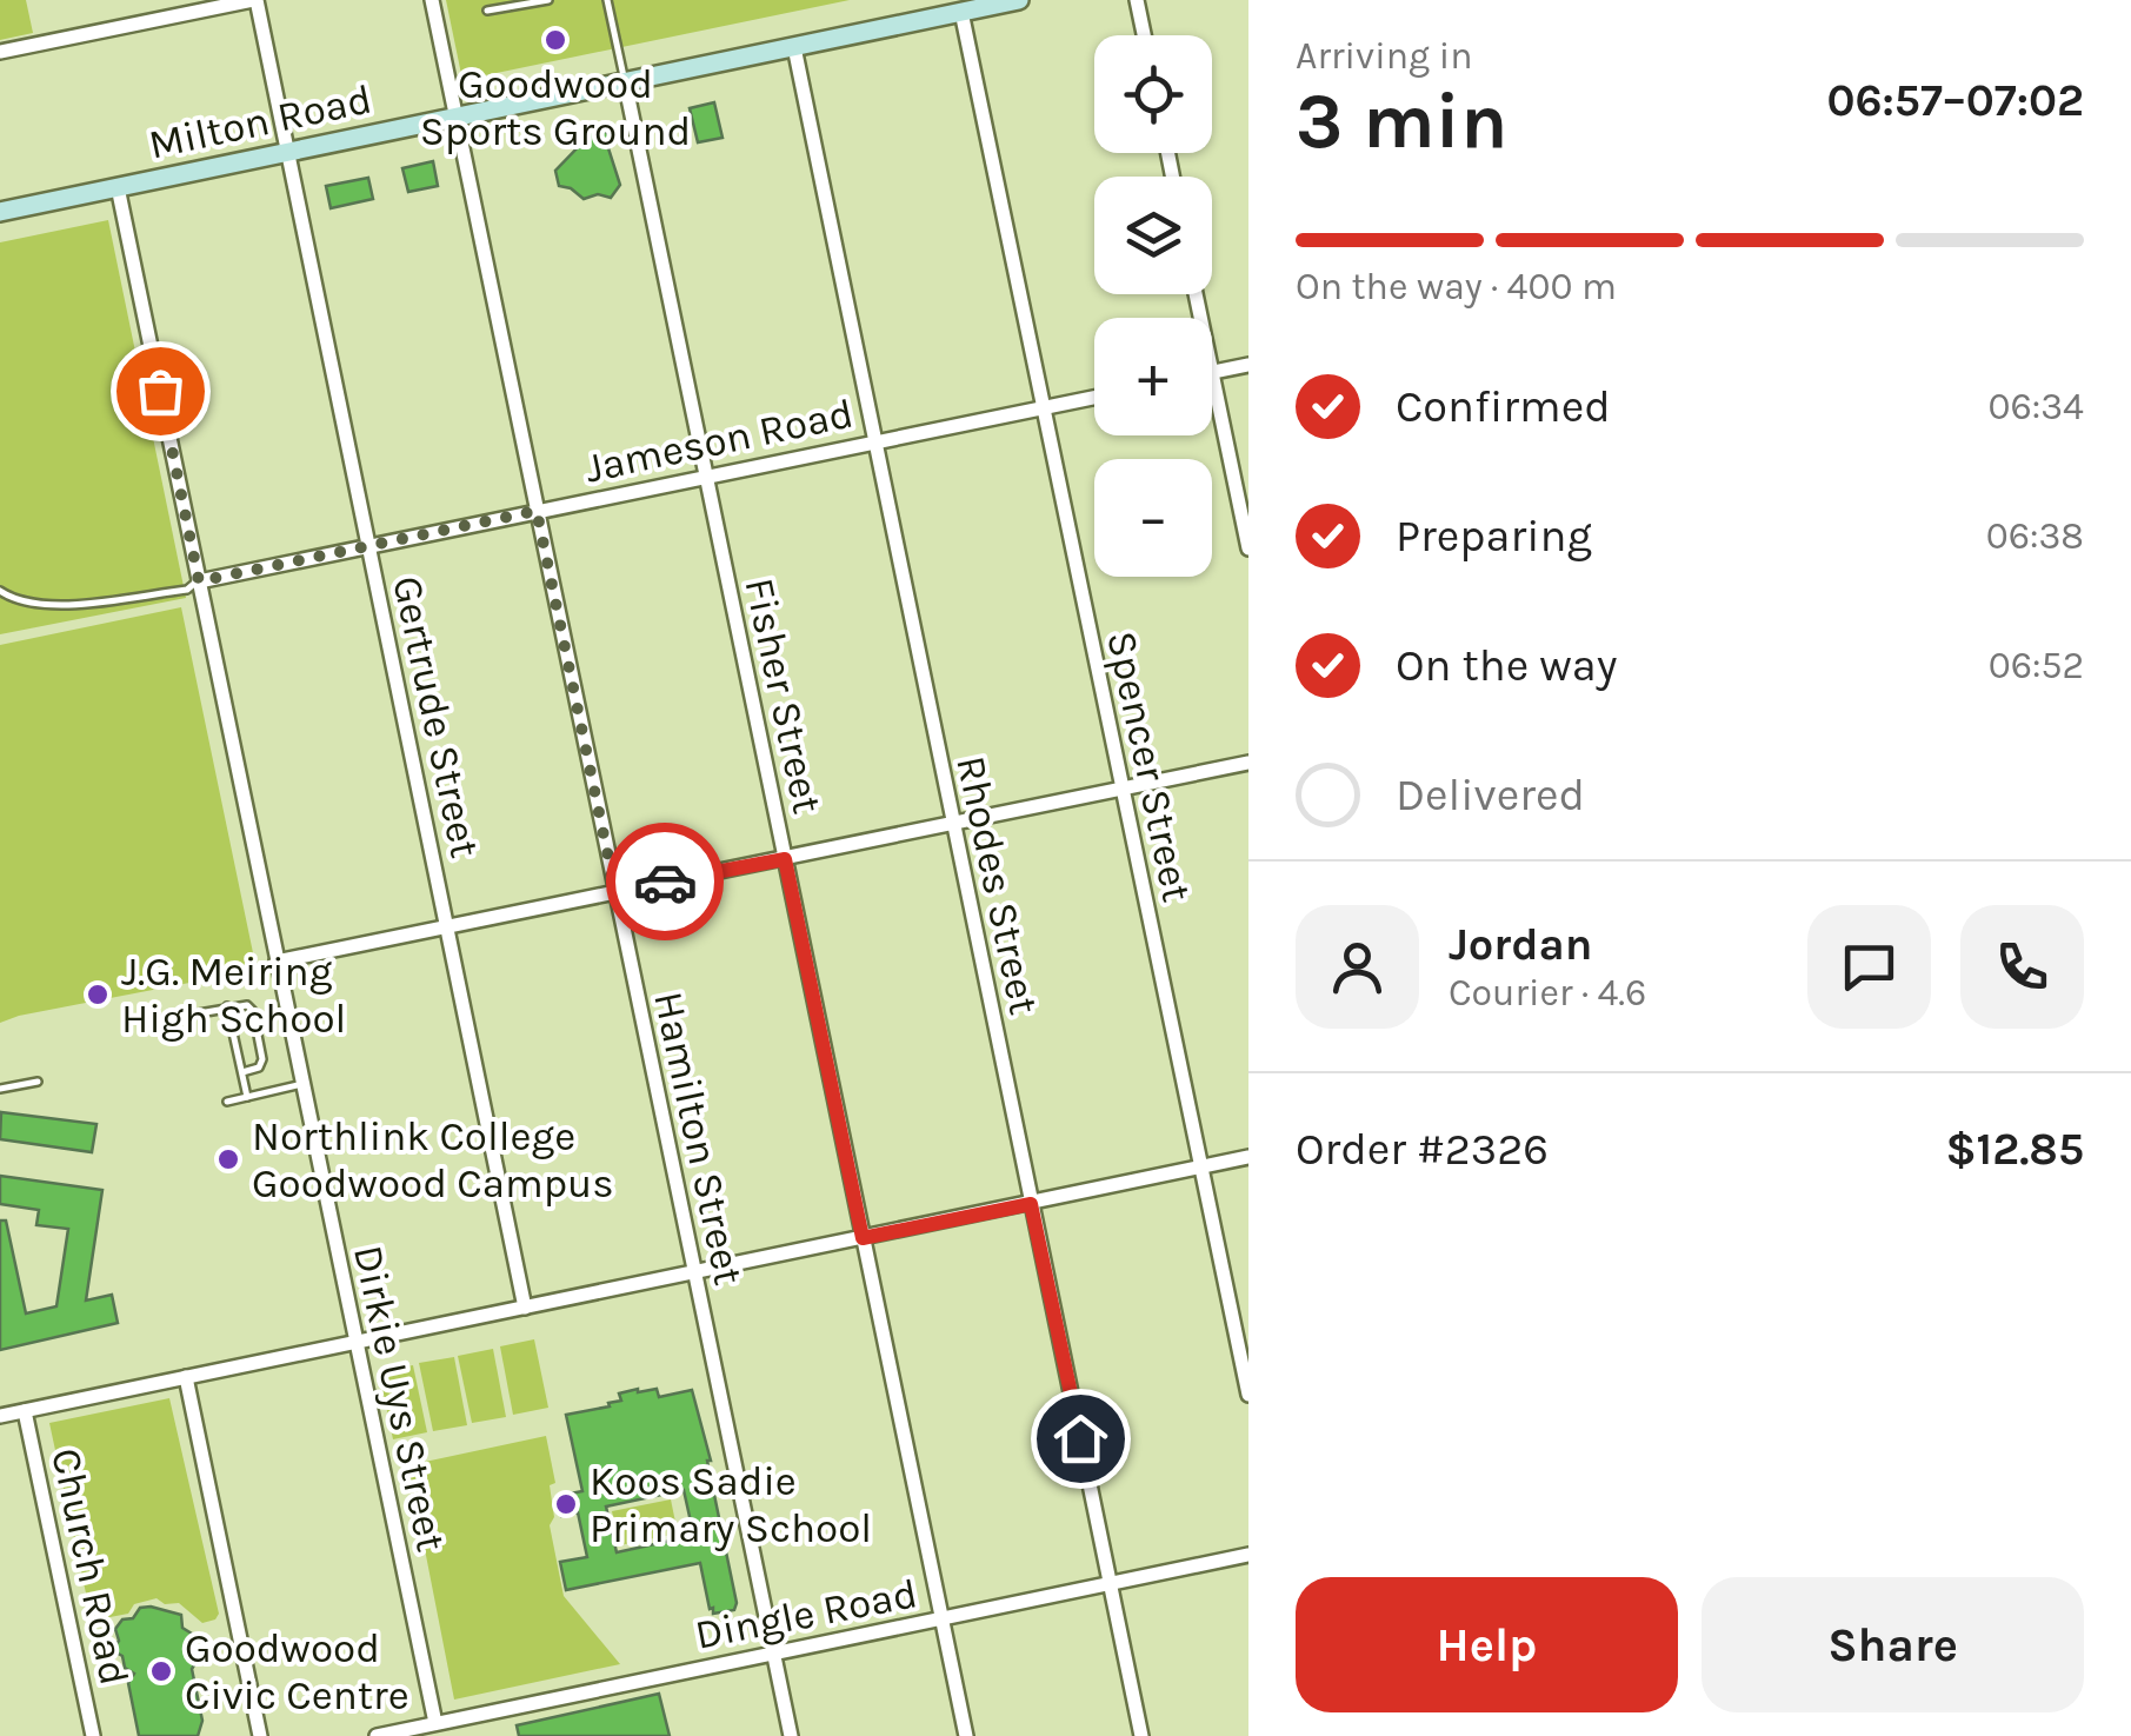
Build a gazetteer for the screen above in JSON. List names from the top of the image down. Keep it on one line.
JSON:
{"streets":{"street":["Milton Road","Jameson Road","Fisher Street","Gertrude Street","Spencer Street","Rhodes Street","Hamilton Street","Dirkie Uys Street","Church Road","Dingle Road"]},"crossings":[["Milton Road","Fisher Street"],["Milton Road","Gertrude Street"],["Milton Road","Spencer Street"],["Milton Road","Rhodes Street"],["Milton Road","Hamilton Street"],["Milton Road","Dirkie Uys Street"],["Jameson Road","Fisher Street"],["Jameson Road","Gertrude Street"],["Jameson Road","Spencer Street"],["Jameson Road","Rhodes Street"],["Jameson Road","Hamilton Street"],["Jameson Road","Dirkie Uys Street"],["Fisher Street","Dingle Road"],["Rhodes Street","Dingle Road"],["Hamilton Street","Dingle Road"],["Dirkie Uys Street","Dingle Road"]],"places":["Goodwood Sports Ground","J.G. Meiring High School","Northlink College Goodwood Campus","Koos Sadie Primary School","Goodwood Civic Centre"],"page":{"heading":["3 min","Arriving in","06:57–07:02"],"panel":["Jordan","Courier · 4.6","Order #2326","$12.85"],"map_buttons":["+","−"],"bar":"On the way · 400 m","list":[["Confirmed","06:34"],["Preparing","06:38"],["On the way","06:52"],"Delivered"],"buttons":["Help","Share"]}}
